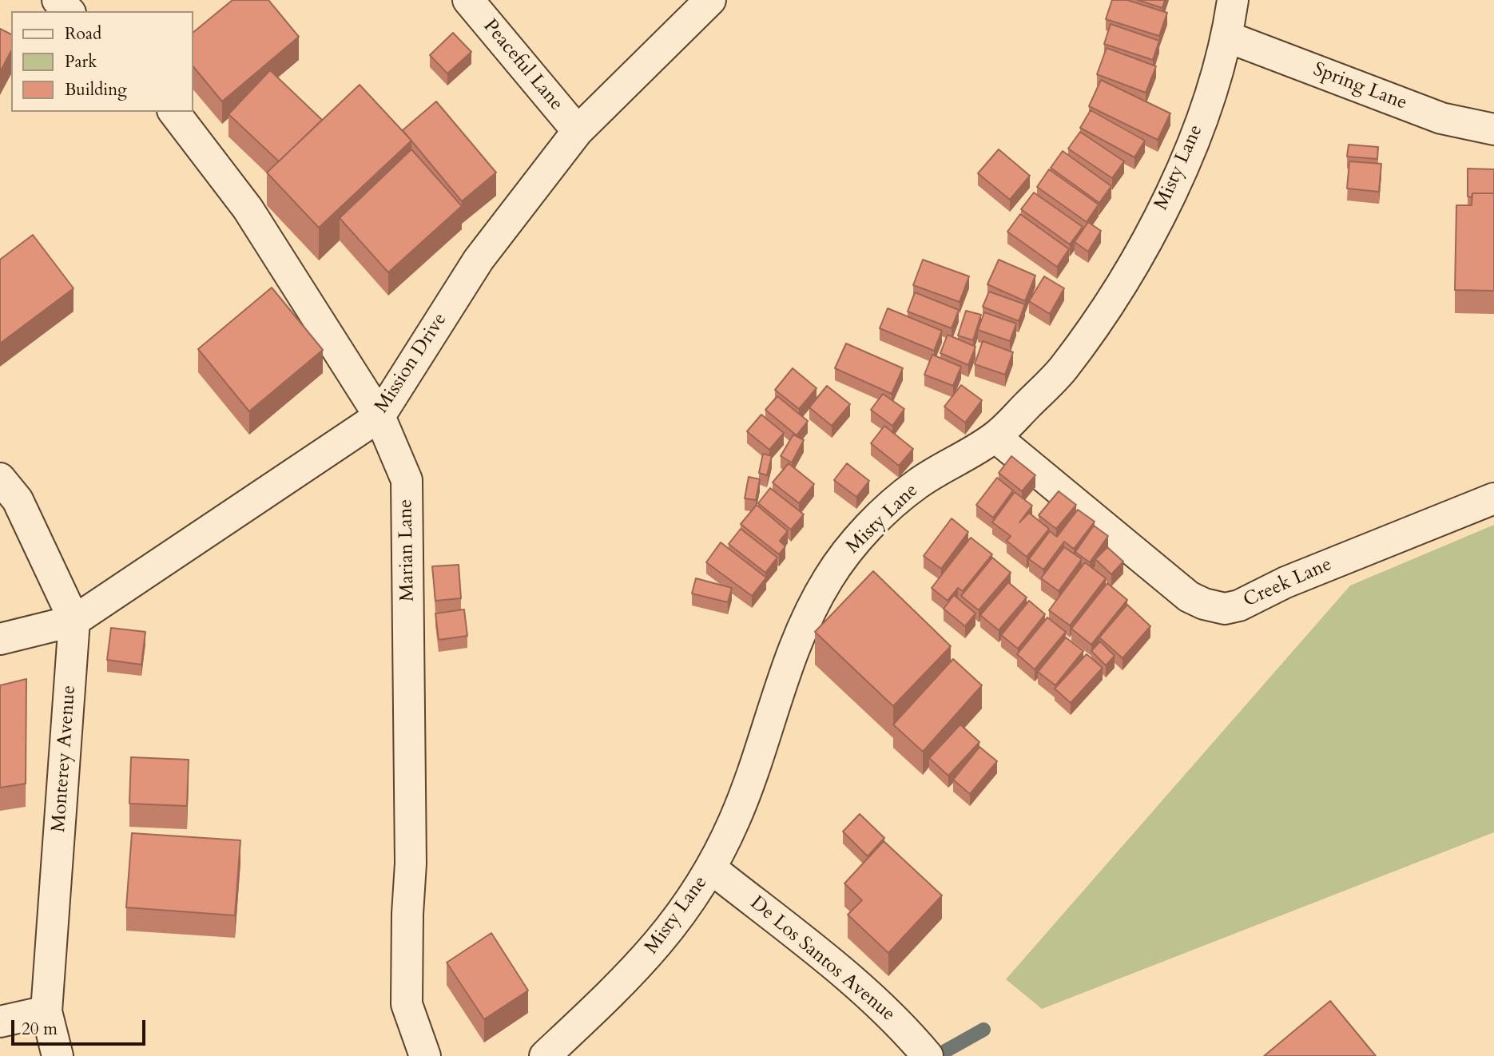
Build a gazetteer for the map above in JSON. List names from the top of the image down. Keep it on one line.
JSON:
{"streets":{"street":["Peaceful Lane","Spring Lane","Misty Lane","Mission Drive","Marian Lane","Creek Lane","Monterey Avenue","De Los Santos Avenue"]},"crossings":[["Peaceful Lane","Mission Drive"],["Spring Lane","Misty Lane"],["Misty Lane","Creek Lane"],["Misty Lane","De Los Santos Avenue"],["Mission Drive","Marian Lane"],["Mission Drive","Monterey Avenue"]],"legend":["Road","Park","Building"],"scale_bar":"20 m"}
